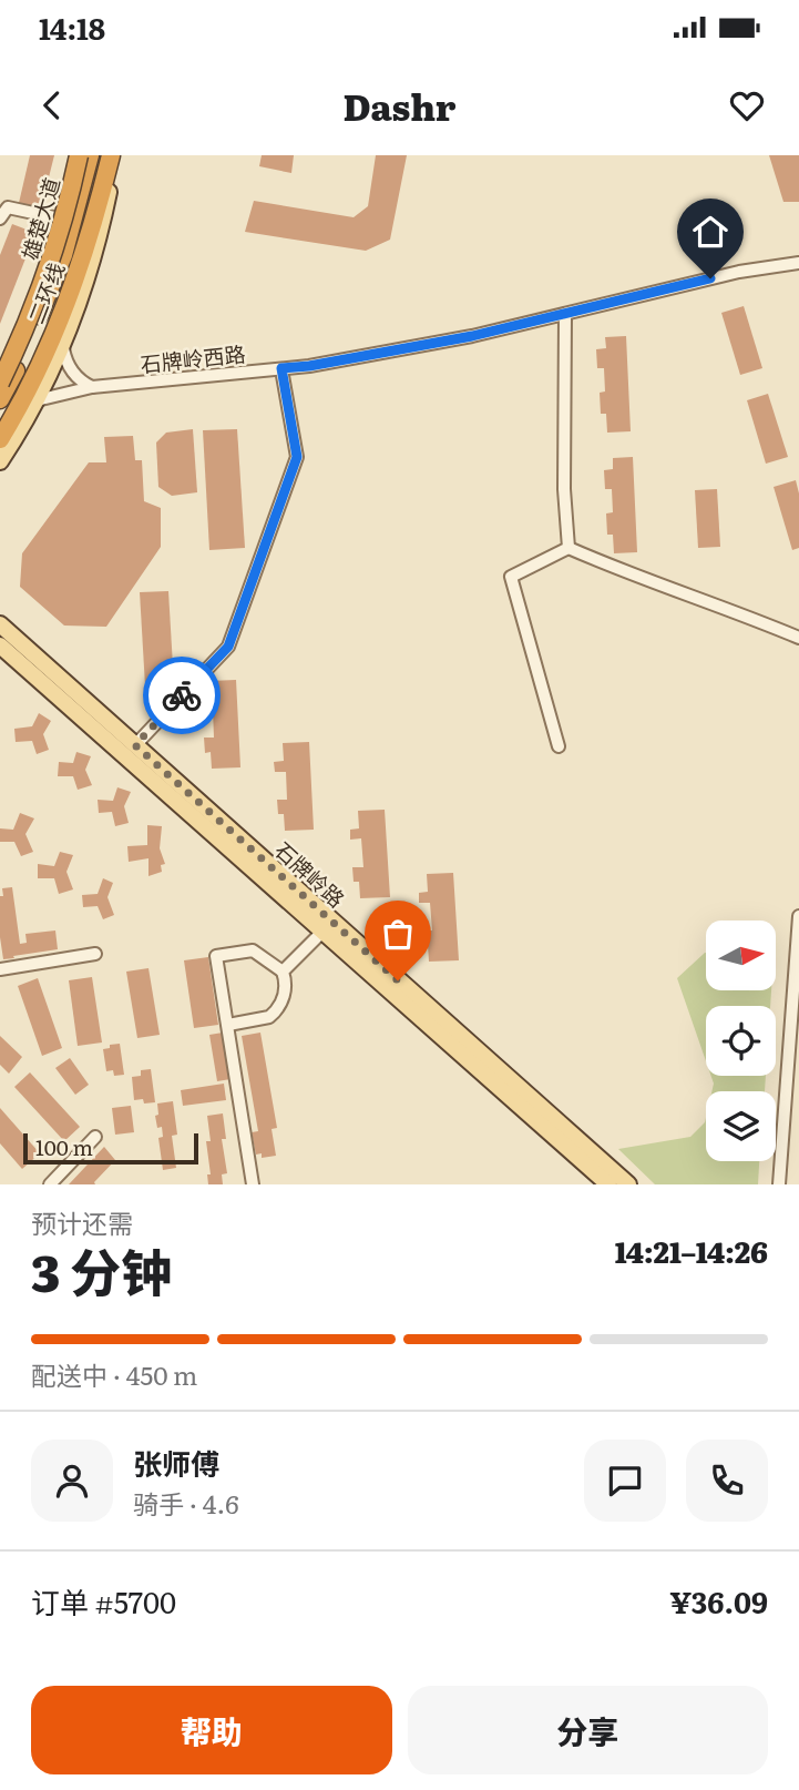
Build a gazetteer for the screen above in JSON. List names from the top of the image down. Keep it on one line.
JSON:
{"streets":{"highway":["二环线"],"main road":["雄楚大道","石牌岭路"],"street":["石牌岭西路"]},"scale_bar":"100 m","north":"right","page":{"status":"14:18","header":"Dashr","scale":"100 m","heading":["3 分钟","预计还需","14:21–14:26"],"panel":["张师傅","骑手 · 4.6","订单 #5700","¥36.09"],"bar":"配送中 · 450 m","buttons":["帮助","分享"]}}
